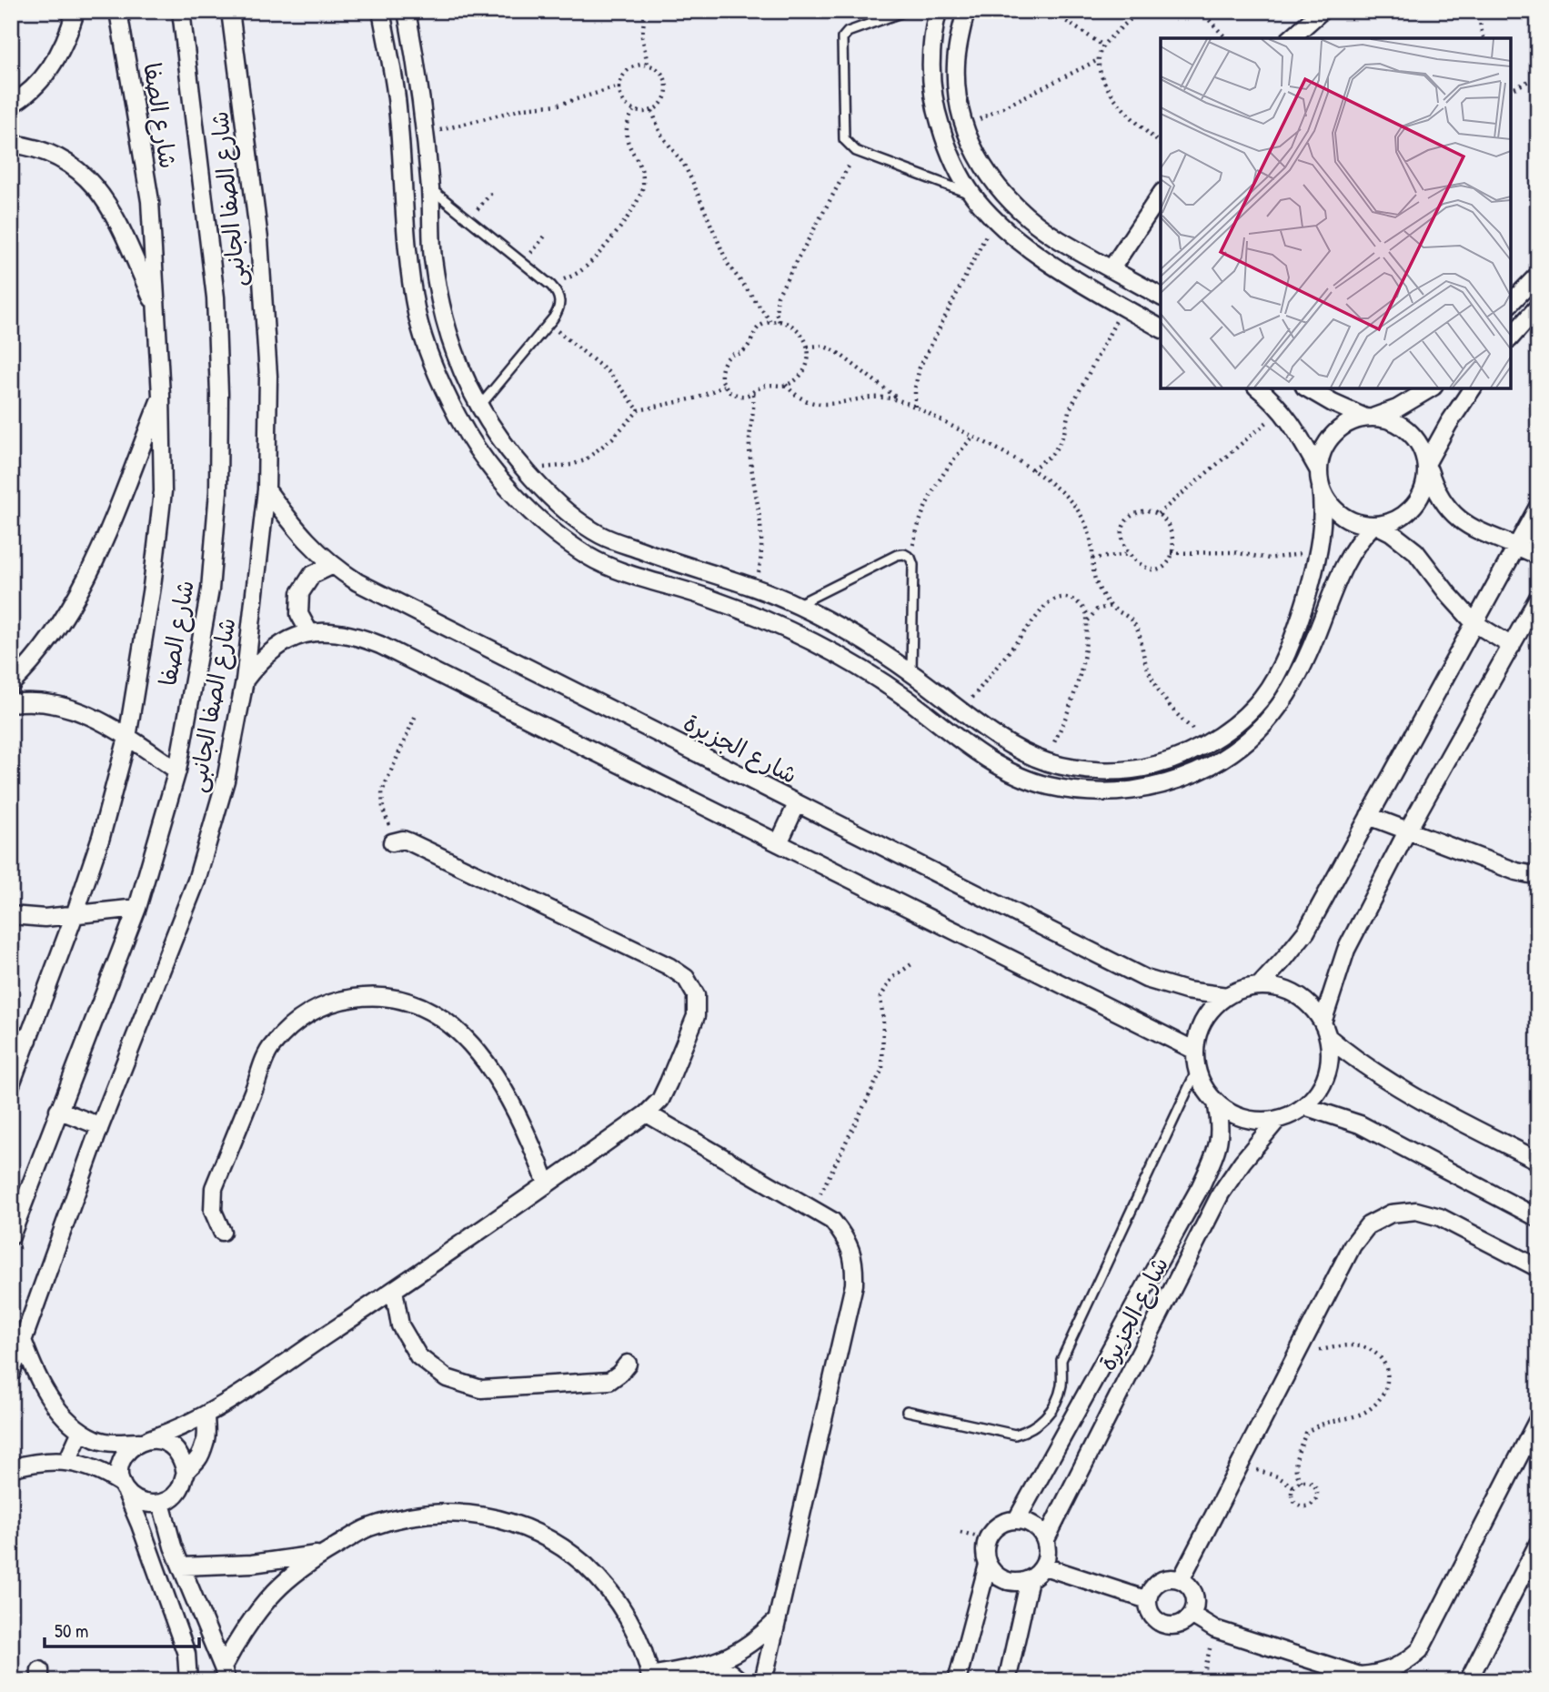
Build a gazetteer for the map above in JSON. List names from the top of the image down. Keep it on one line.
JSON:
{"streets":{"street":["شارع الصفا","شارع الصفا الجانبى","شارع الجزيرة"]},"crossings":[["شارع الصفا الجانبى","شارع الجزيرة"]],"scale_bar":"50 m"}
